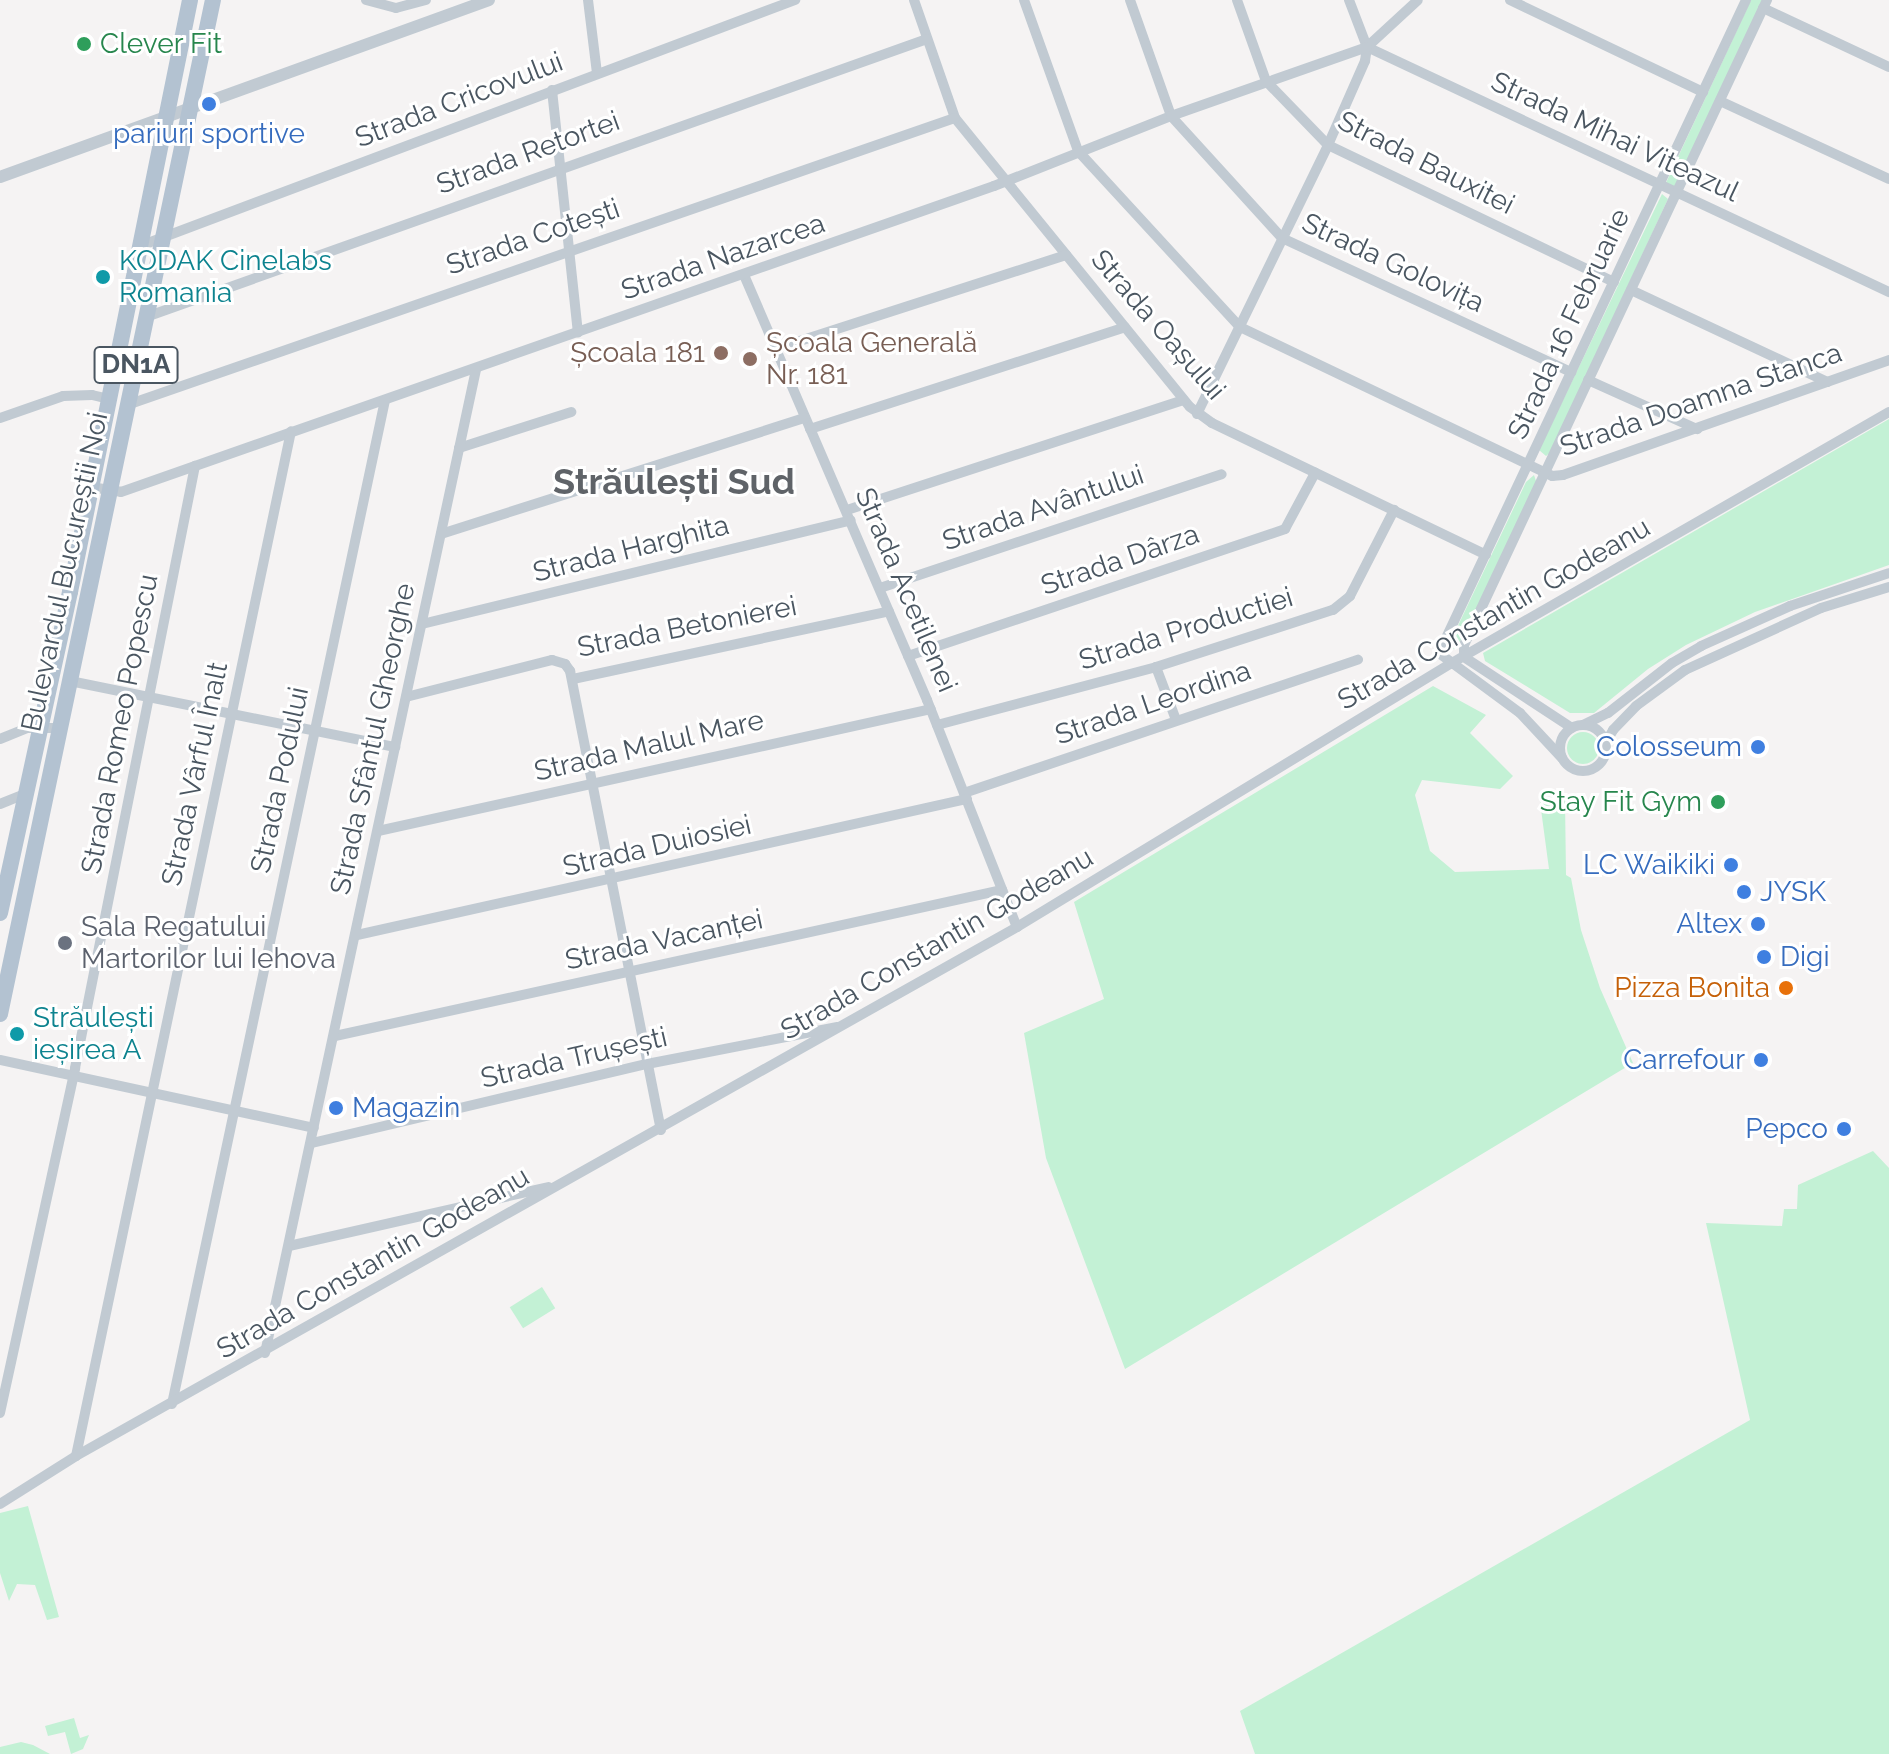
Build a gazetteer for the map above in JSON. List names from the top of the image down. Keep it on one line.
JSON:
{"streets":{"main road":["DN1A","Bulevardul Bucureștii Noi"],"street":["Strada Cricovului","Strada Mihai Viteazul","Strada Retortei","Strada Bauxitei","Strada Cotești","Strada Nazarcea","Strada Golovița","Strada 16 Februarie","Strada Oașului","Strada Doamna Stanca","Strada Avântului","Strada Harghita","Strada Dârza","Strada Acetilenei","Strada Constantin Godeanu","Strada Betonierei","Strada Productiei","Strada Leordina","Strada Romeo Popescu","Strada Sfântul Gheorghe","Strada Malul Mare","Strada Vârful Înalt","Strada Podului","Strada Duiosiei","Strada Vacanței","Strada Trușești"]},"crossings":[["Strada Cricovului","Bulevardul Bucureștii Noi"],["Strada Mihai Viteazul","Strada Nazarcea"],["Strada Mihai Viteazul","Strada 16 Februarie"],["Strada Retortei","Strada Oașului"],["Strada Retortei","Bulevardul Bucureștii Noi"],["Strada Bauxitei","Strada Nazarcea"],["Strada Bauxitei","Strada 16 Februarie"],["Strada Cotești","Strada Oașului"],["Strada Cotești","Bulevardul Bucureștii Noi"],["Strada Nazarcea","Strada Golovița"],["Strada Nazarcea","Strada Oașului"],["Strada Nazarcea","Bulevardul Bucureștii Noi"],["Strada Nazarcea","Strada Acetilenei"],["Strada Nazarcea","Strada Romeo Popescu"],["Strada Nazarcea","Strada Sfântul Gheorghe"],["Strada Nazarcea","Strada Vârful Înalt"],["Strada Nazarcea","Strada Podului"],["Strada Golovița","Strada 16 Februarie"],["Strada 16 Februarie","Strada Oașului"],["Strada 16 Februarie","Strada Doamna Stanca"],["Strada 16 Februarie","Strada Constantin Godeanu"],["Strada Oașului","Strada Harghita"],["Strada Oașului","Strada Dârza"],["Strada Oașului","Strada Productiei"],["Strada Avântului","Strada Acetilenei"],["Strada Harghita","Strada Acetilenei"],["Strada Harghita","Strada Sfântul Gheorghe"],["Strada Dârza","Strada Acetilenei"],["Strada Acetilenei","Strada Constantin Godeanu"],["Strada Acetilenei","Strada Betonierei"],["Strada Acetilenei","Strada Productiei"],["Strada Acetilenei","Strada Leordina"],["Strada Acetilenei","Strada Malul Mare"],["Strada Acetilenei","Strada Duiosiei"],["Strada Acetilenei","Strada Vacanței"],["Strada Constantin Godeanu","Strada Sfântul Gheorghe"],["Strada Constantin Godeanu","Strada Vârful Înalt"],["Strada Constantin Godeanu","Strada Podului"],["Strada Constantin Godeanu","Strada Trușești"],["Strada Betonierei","Strada Sfântul Gheorghe"],["Strada Leordina","Strada Duiosiei"],["Strada Sfântul Gheorghe","Strada Malul Mare"],["Strada Sfântul Gheorghe","Strada Duiosiei"],["Strada Sfântul Gheorghe","Strada Vacanței"],["Strada Sfântul Gheorghe","Strada Trușești"]],"districts":["Străulești Sud"],"places":["Clever Fit","pariuri sportive","KODAK Cinelabs Romania","Școala 181","Școala Generală Nr. 181","Colosseum","Stay Fit Gym","LC Waikiki","JYSK","Altex","Sala Regatului Martorilor lui Iehova","Digi","Pizza Bonita","Străulești ieșirea A","Carrefour","Magazin","Pepco"]}
